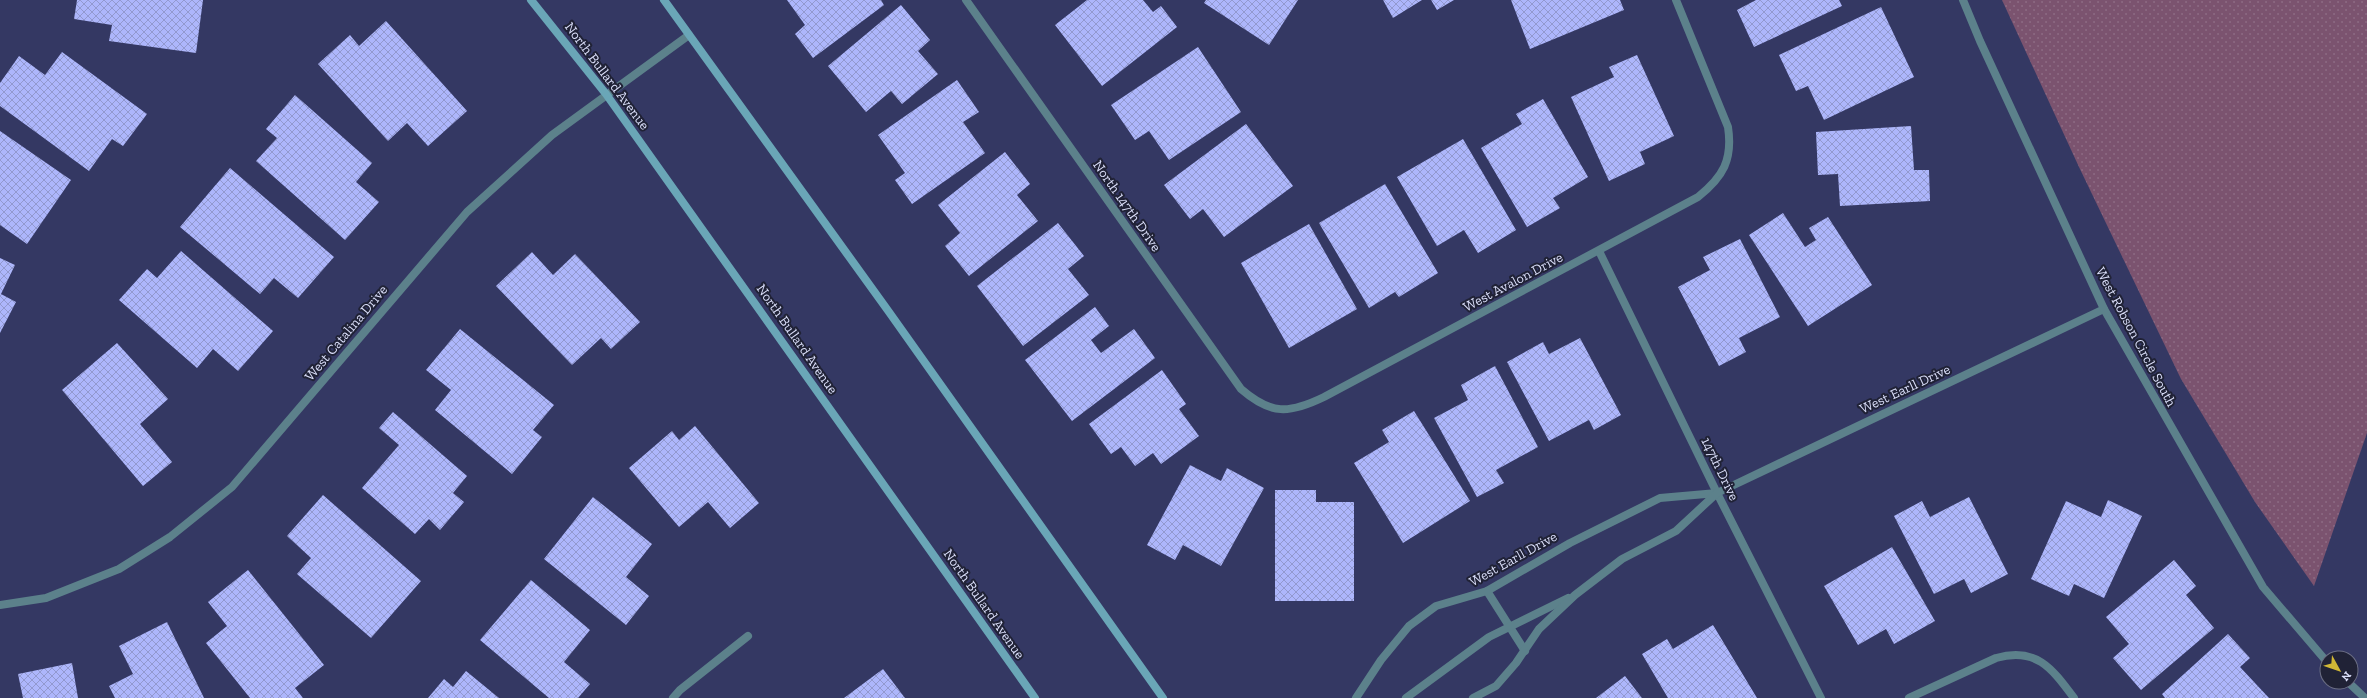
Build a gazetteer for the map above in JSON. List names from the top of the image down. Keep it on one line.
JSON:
{"streets":{"main road":["North Bullard Avenue"],"street":["North 147th Drive","West Avalon Drive","West Catalina Drive","West Robson Circle South","West Earll Drive","147th Drive"]},"crossings":[["North Bullard Avenue","West Catalina Drive"],["North 147th Drive","West Avalon Drive"],["West Avalon Drive","147th Drive"],["West Robson Circle South","West Earll Drive"],["West Earll Drive","147th Drive"]],"north":"bottom right"}
